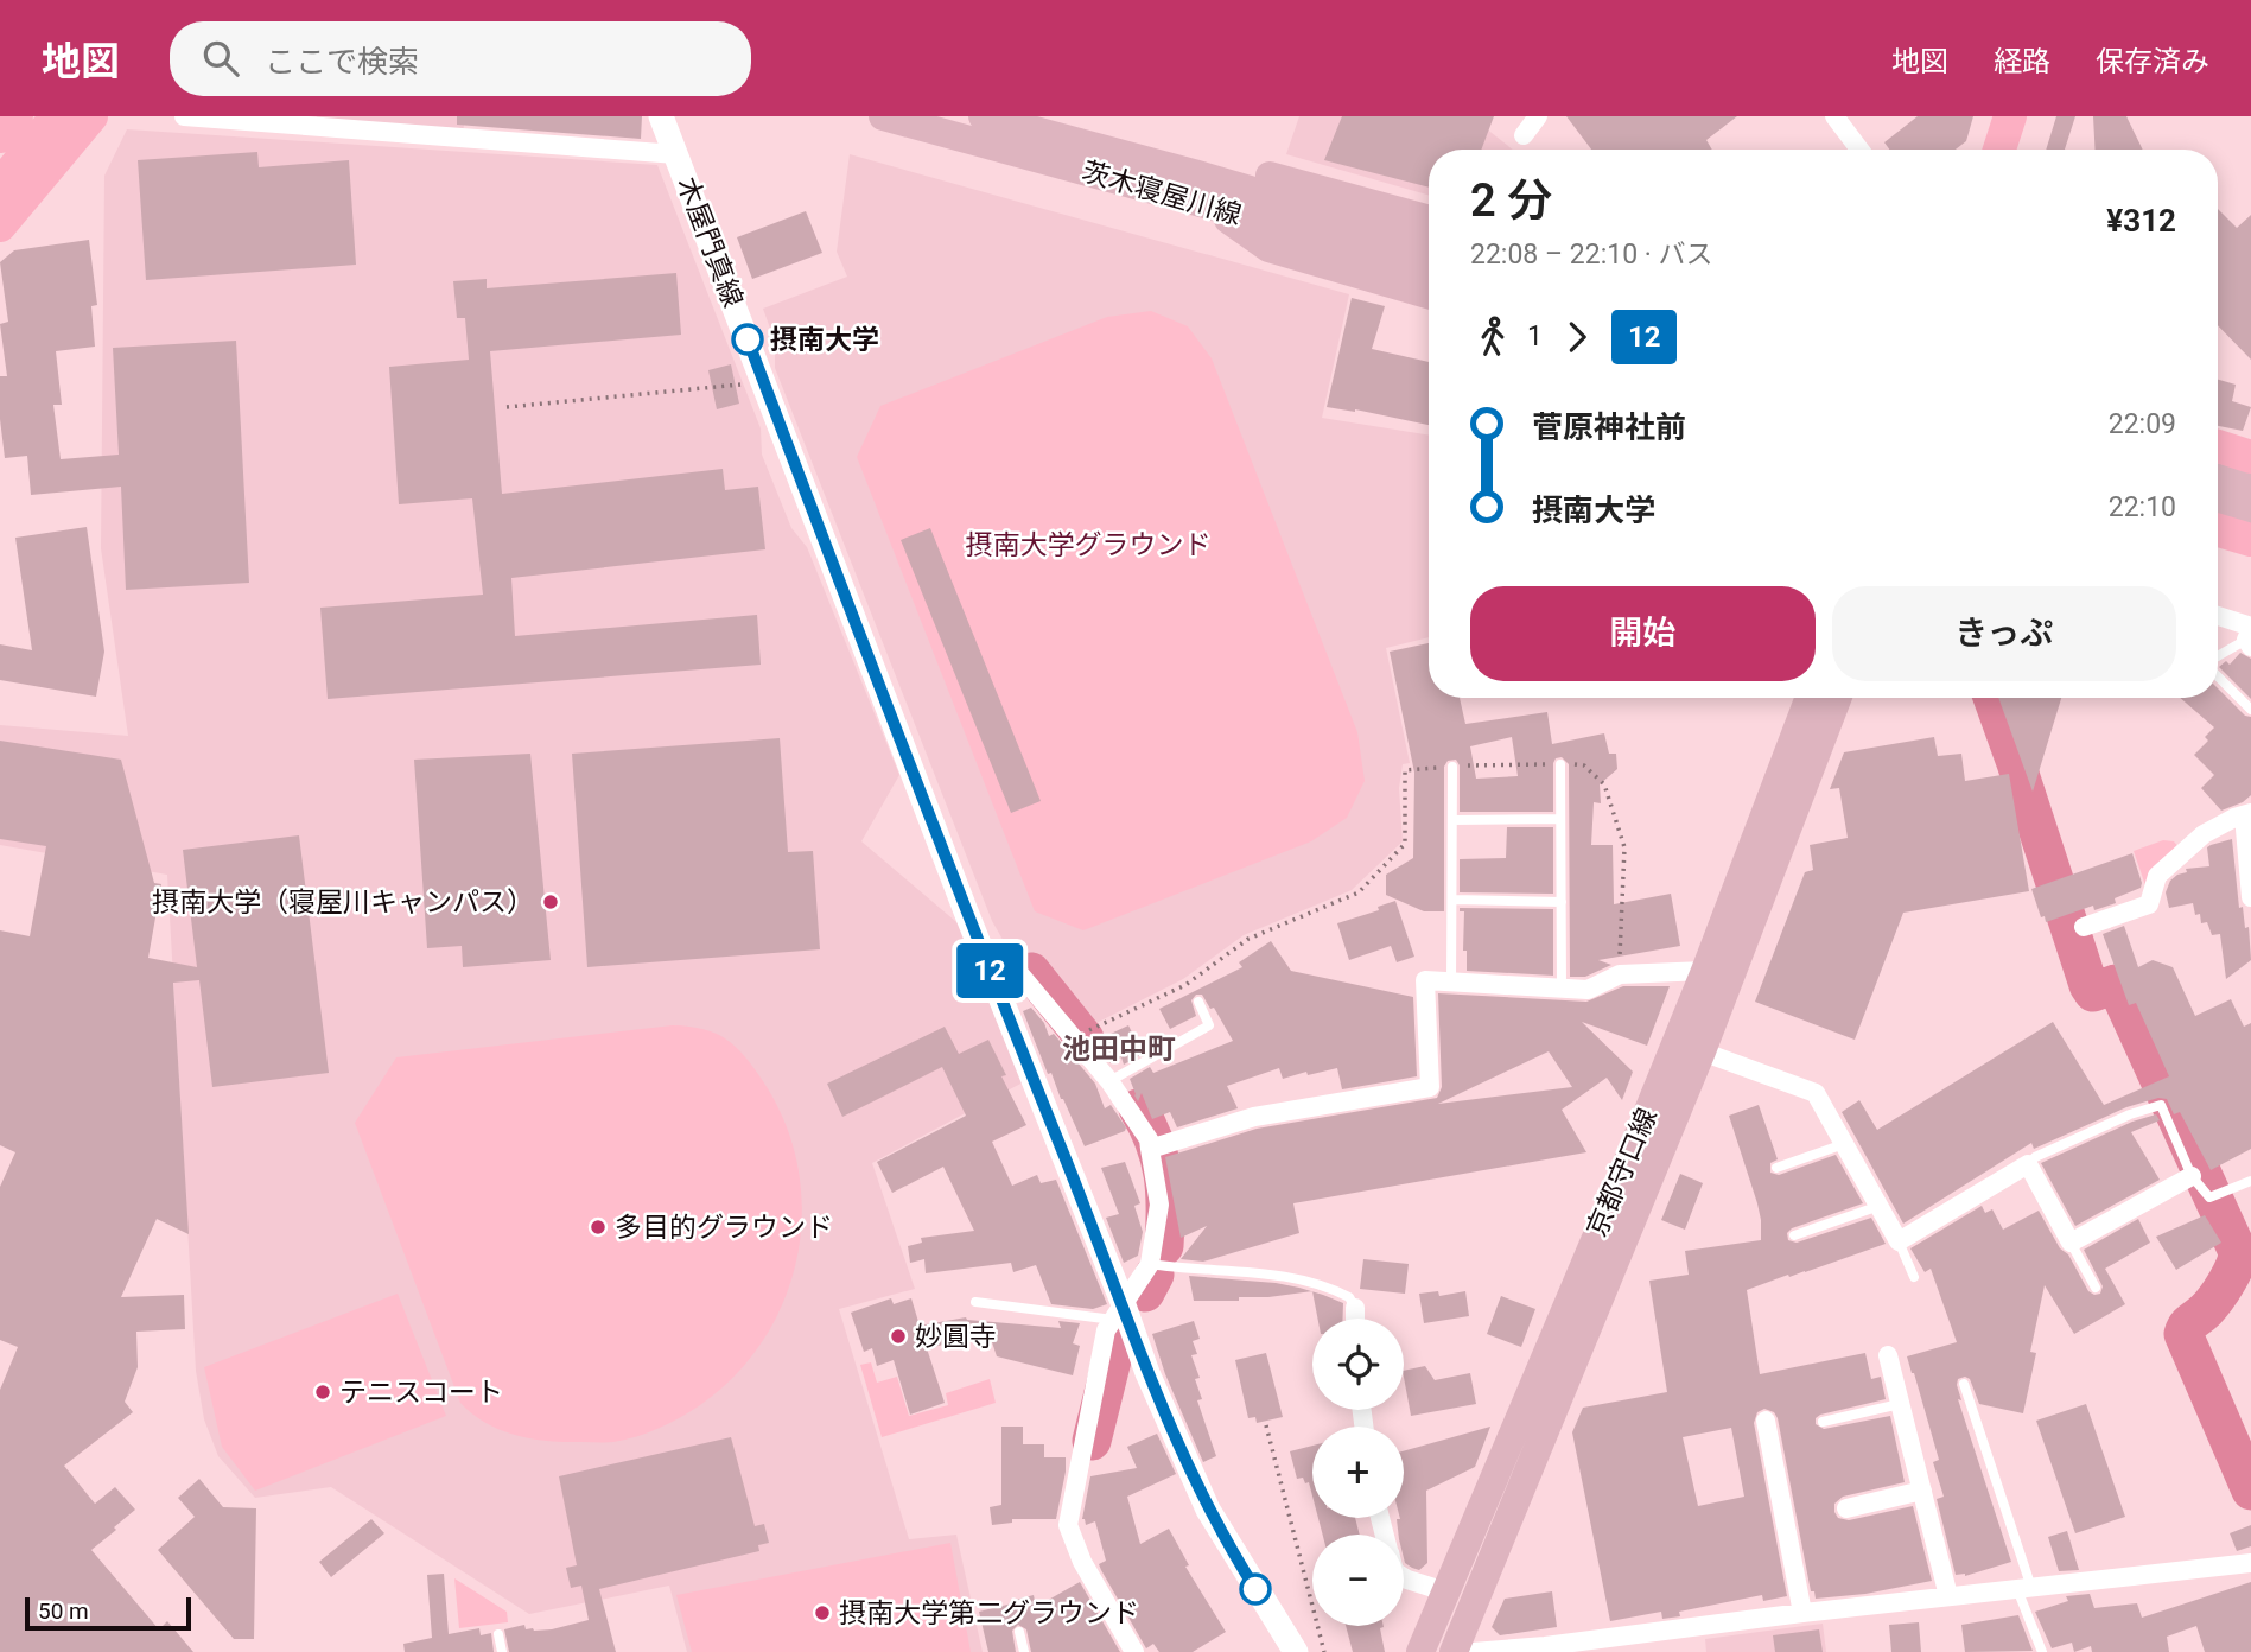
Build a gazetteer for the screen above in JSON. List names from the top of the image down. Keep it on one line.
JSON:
{"streets":{"main road":["茨木寝屋川線","木屋門真線","京都守口線"]},"districts":["池田中町"],"parks":["摂南大学グラウンド"],"places":["摂南大学","摂南大学（寝屋川キャンパス）","多目的グラウンド","妙圓寺","テニスコート","摂南大学第二グラウンド"],"lines":["bus line 12"],"scale_bar":"50 m","page":{"header":"地図","search":"ここで検索","nav":["地図","経路","保存済み"],"on_map":"12","heading":["2 分","22:08 – 22:10 · バス","¥312"],"legs":["1","12"],"list":[{"name":"菅原神社前","value":"22:09"},{"name":"摂南大学","value":"22:10"}],"buttons":["開始","きっぷ"],"map_buttons":["+","−"],"scale":"50 m"}}
